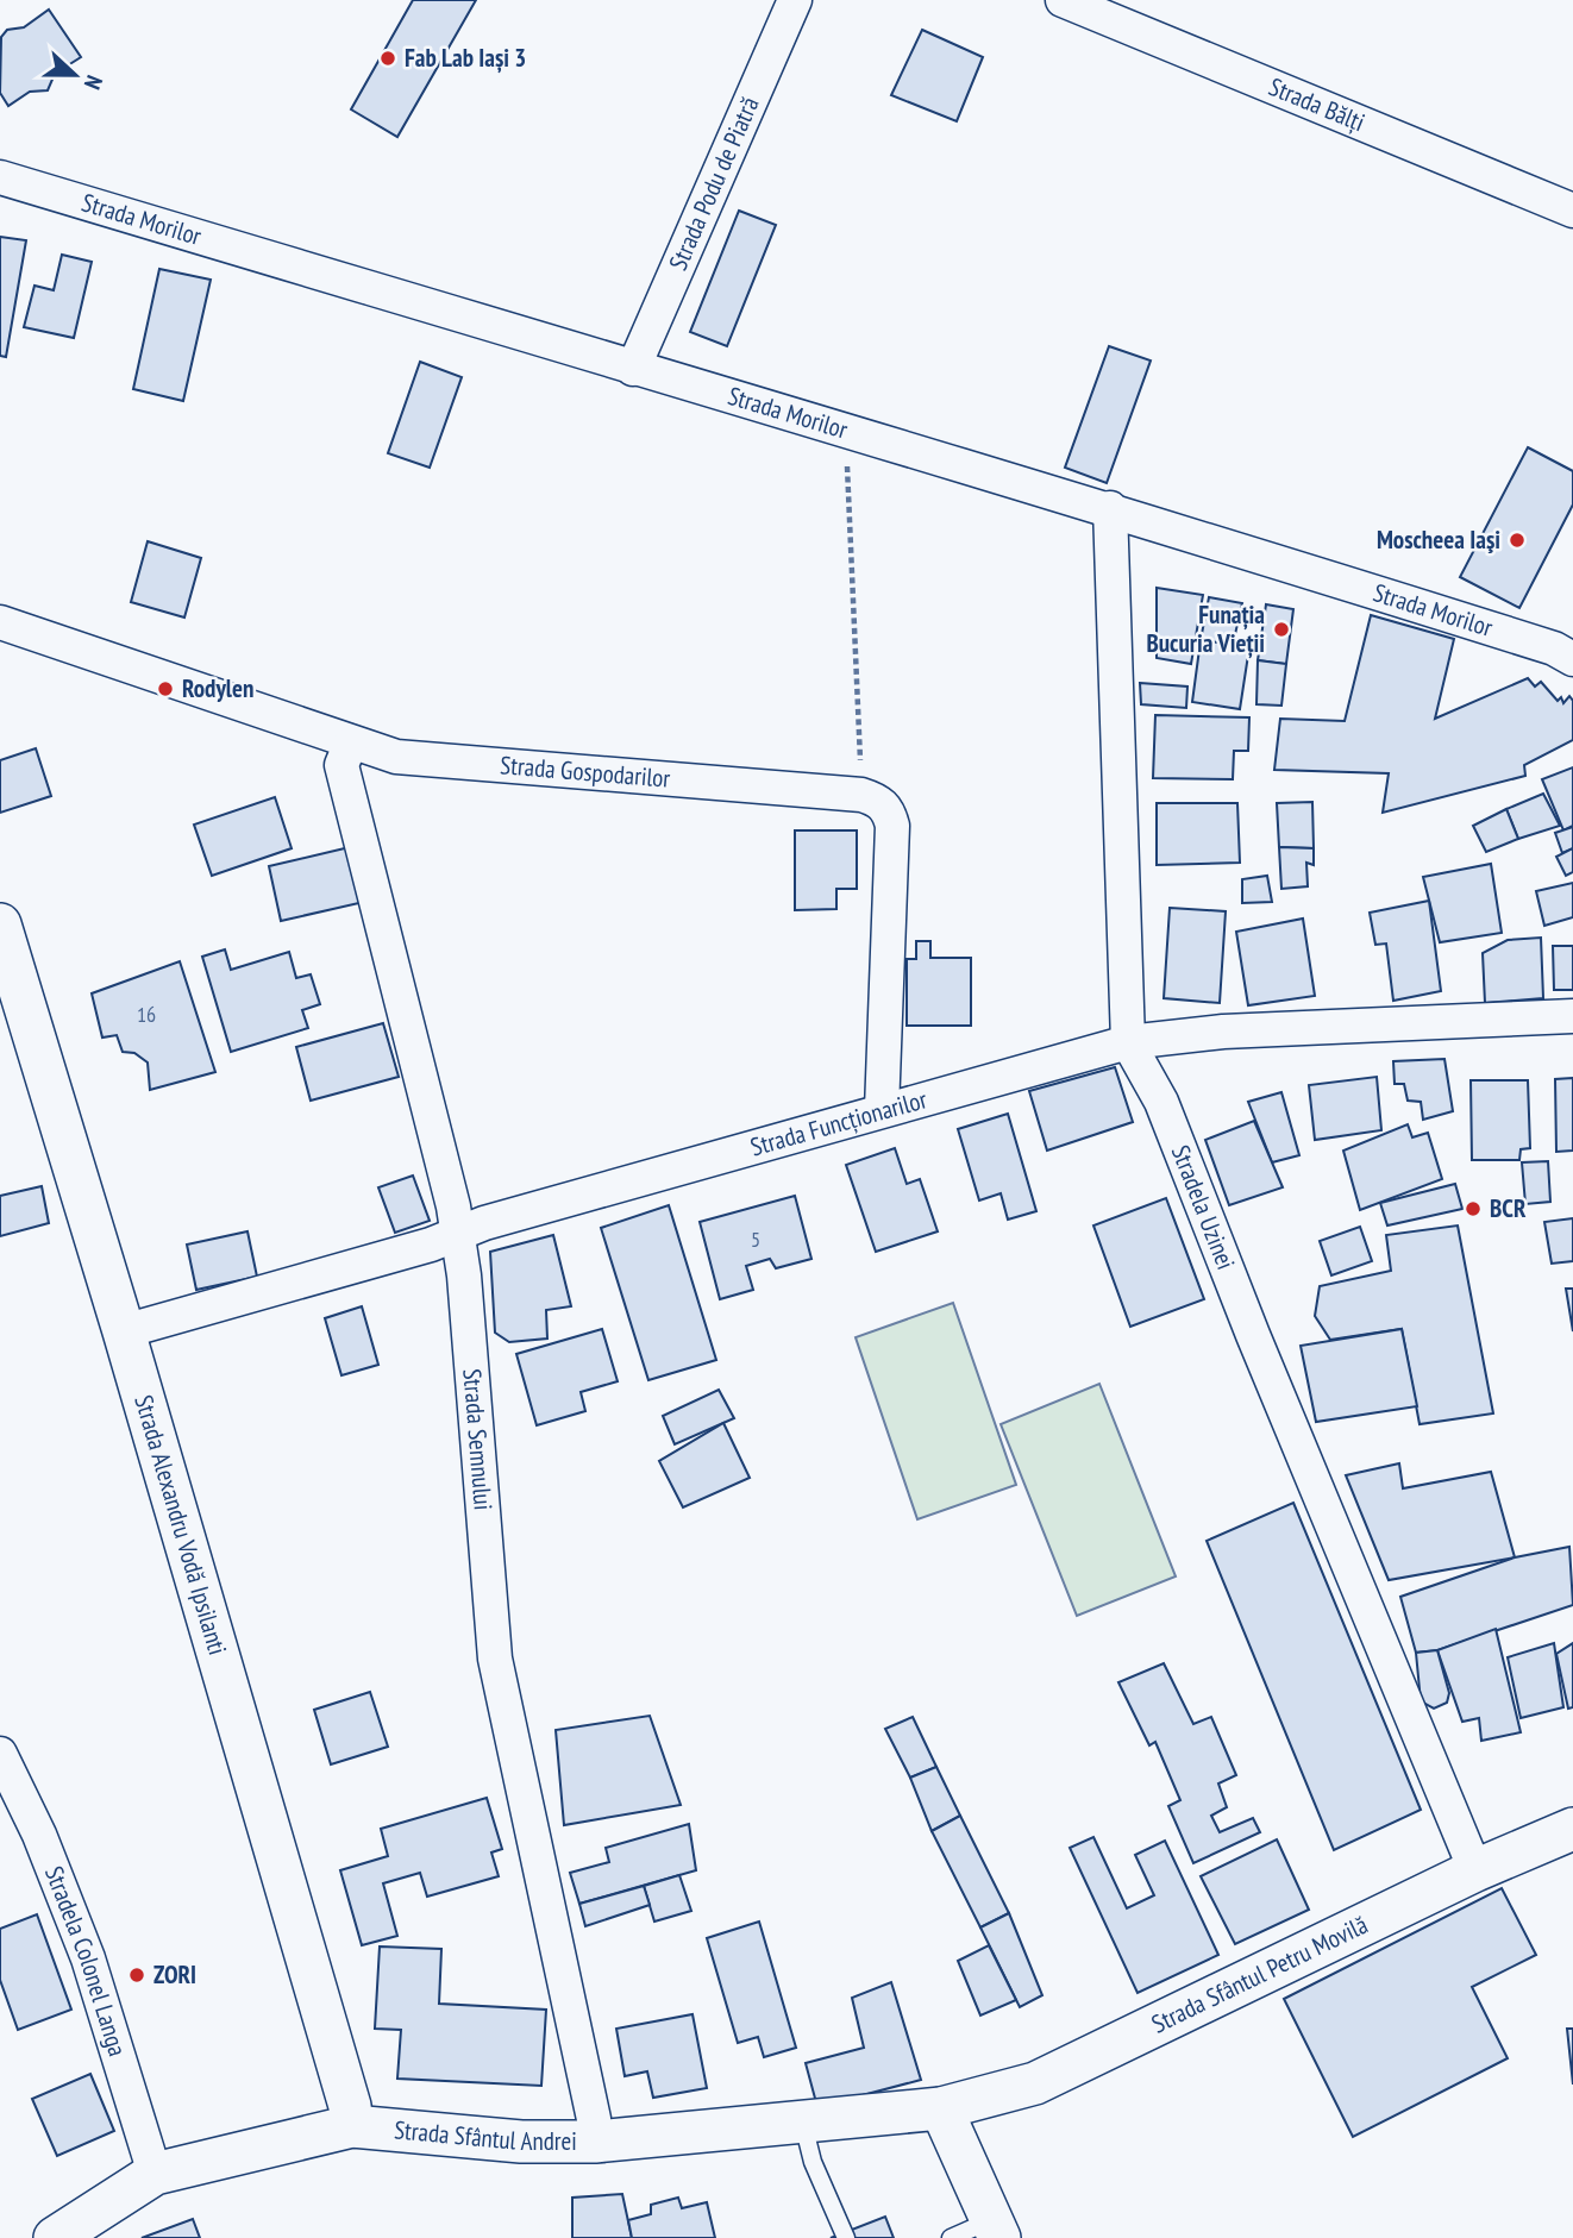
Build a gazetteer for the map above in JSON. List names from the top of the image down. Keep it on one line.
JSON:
{"streets":{"street":["Strada Bălți","Strada Podu de Piatră","Strada Morilor","Strada Gospodarilor","Strada Funcționarilor","Stradela Uzinei","Strada Semnului","Strada Alexandru Vodă Ipsilanti","Stradela Colonel Langa","Strada Sfântul Petru Movilă","Strada Sfântul Andrei"]},"crossings":[["Strada Podu de Piatră","Strada Morilor"],["Strada Morilor","Stradela Uzinei"],["Strada Gospodarilor","Strada Semnului"],["Strada Funcționarilor","Stradela Uzinei"],["Strada Funcționarilor","Strada Semnului"],["Strada Funcționarilor","Strada Alexandru Vodă Ipsilanti"],["Stradela Uzinei","Strada Sfântul Petru Movilă"],["Strada Semnului","Strada Sfântul Andrei"],["Strada Alexandru Vodă Ipsilanti","Strada Sfântul Andrei"],["Stradela Colonel Langa","Strada Sfântul Andrei"],["Strada Sfântul Petru Movilă","Strada Sfântul Andrei"]],"places":["Fab Lab Iași 3","Moscheea Iaşi","Funația Bucuria Vieții","Rodylen","BCR","ZORI"],"house_numbers":["16","5"],"north":"right"}
